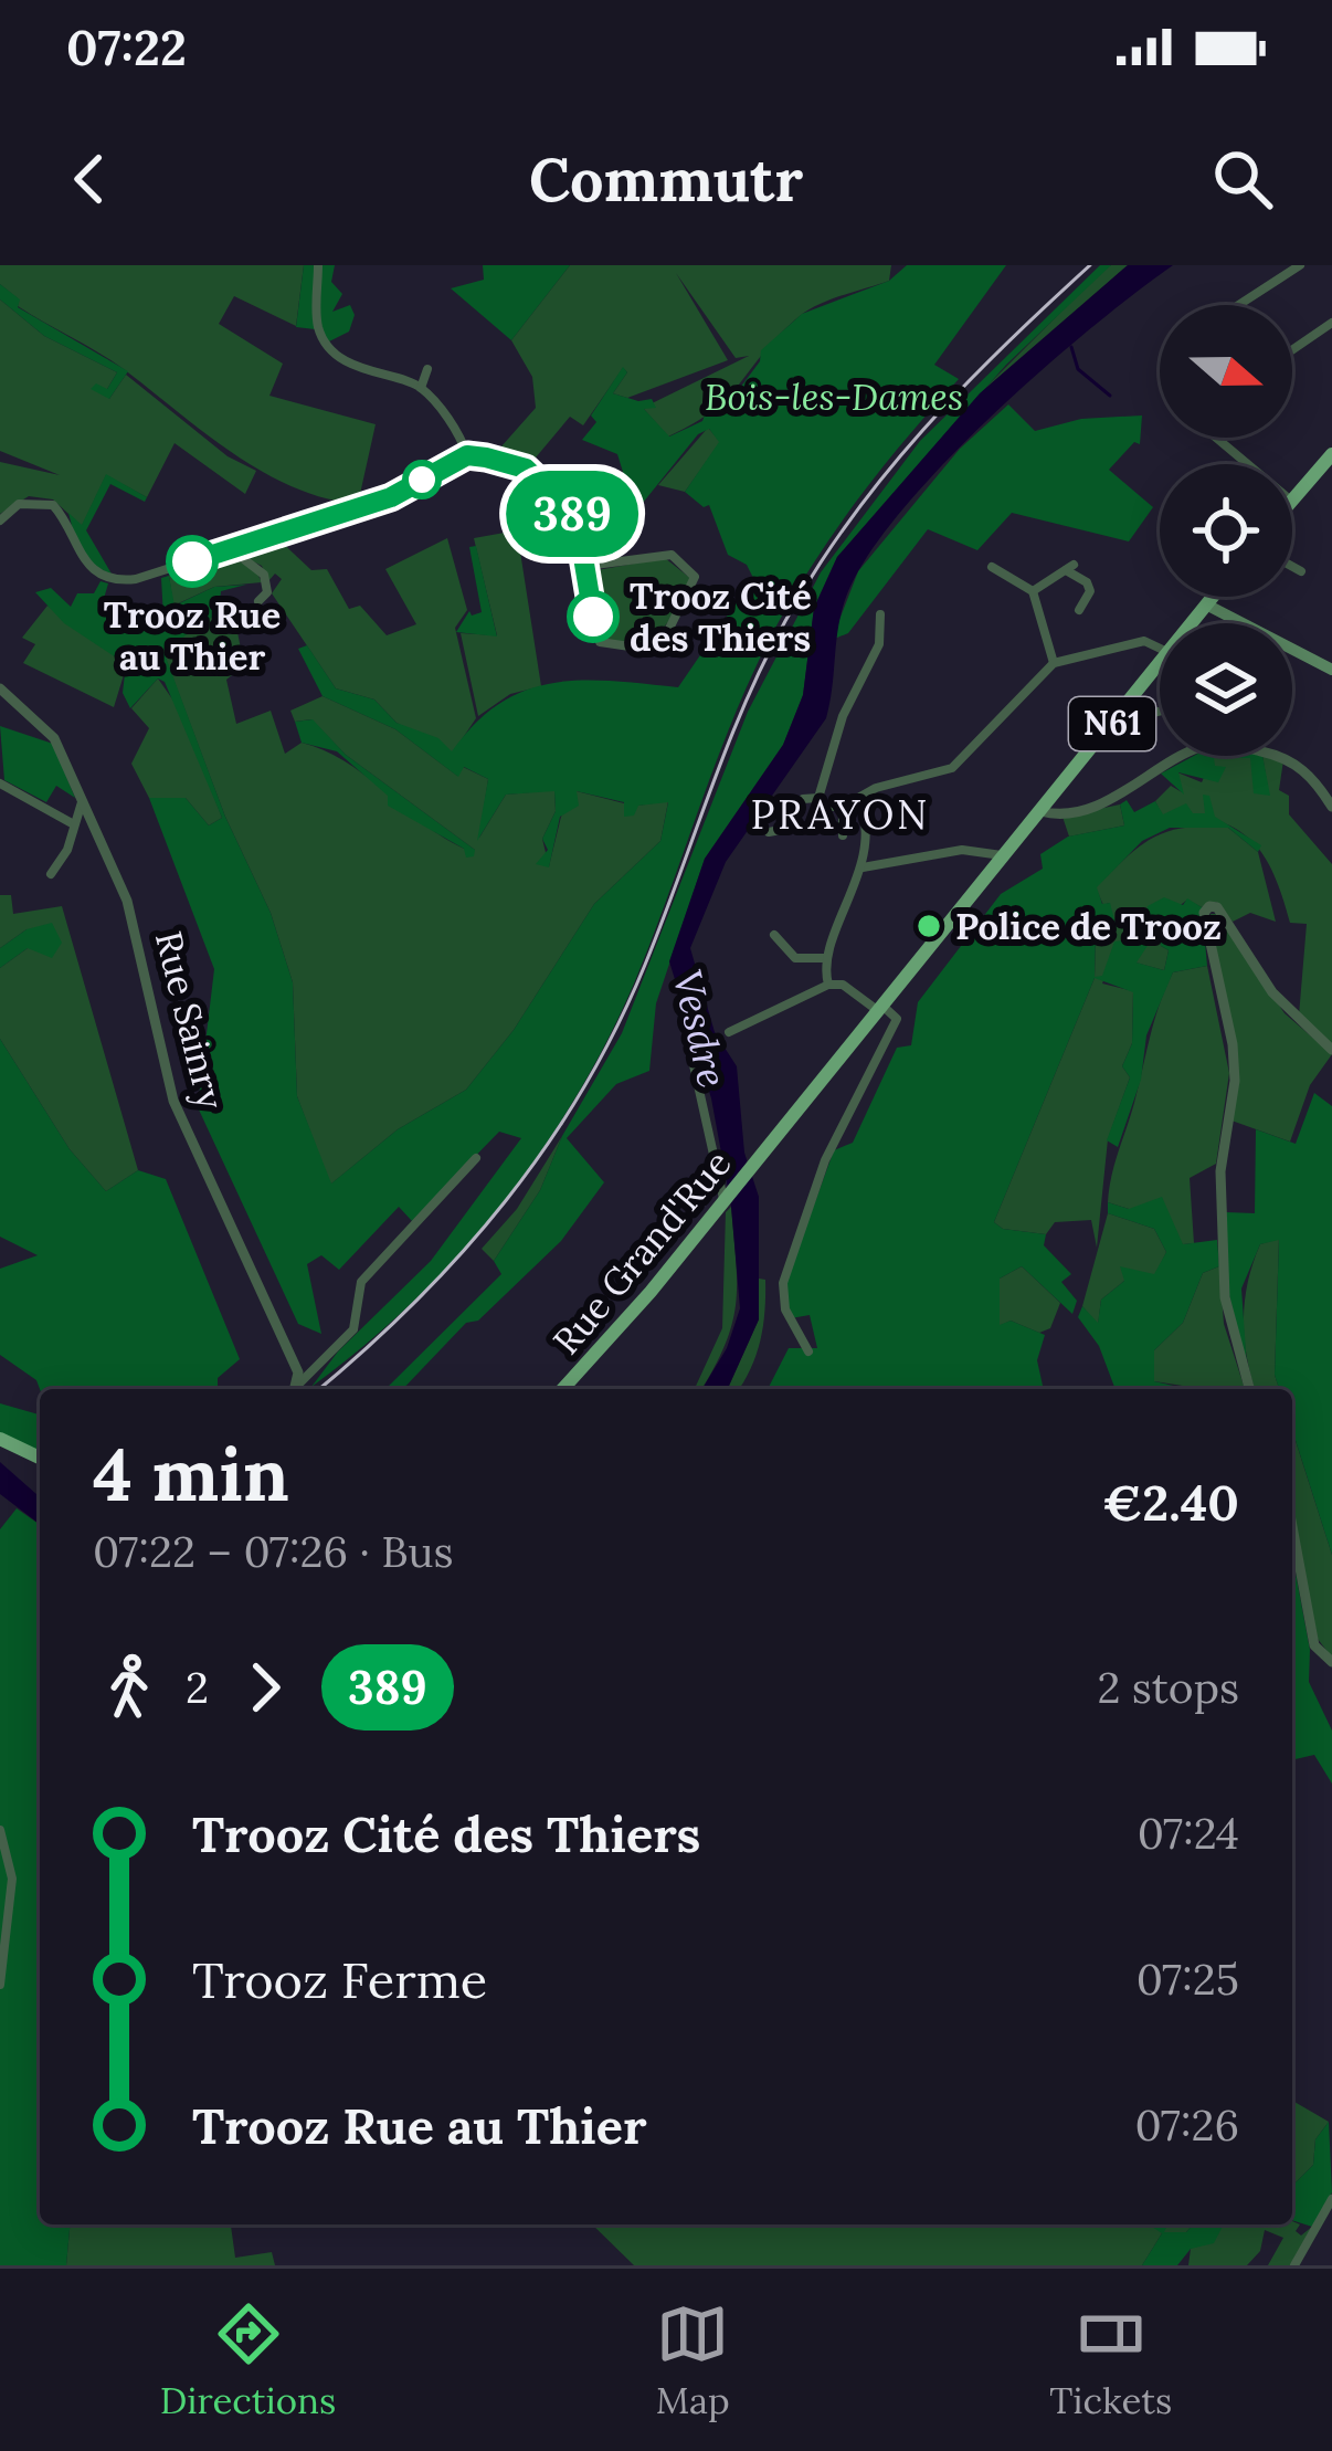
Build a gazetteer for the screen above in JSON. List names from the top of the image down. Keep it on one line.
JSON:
{"streets":{"main road":["N61","Rue Grand'Rue"],"street":["Rue Sainry"]},"districts":["PRAYON"],"water":["Vesdre"],"parks":["Bois-les-Dames"],"places":["Trooz Rue au Thier","Trooz Cité des Thiers","Police de Trooz"],"lines":["bus line 389"],"north":"right","page":{"status":"07:22","header":"Commutr","on_map":"389","heading":["4 min","07:22 – 07:26 · Bus","€2.40"],"legs":["2","389","2 stops"],"list":[{"name":"Trooz Cité des Thiers","value":"07:24"},{"name":"Trooz Ferme","value":"07:25"},{"name":"Trooz Rue au Thier","value":"07:26"}],"tabs":["Directions","Map","Tickets"]}}
